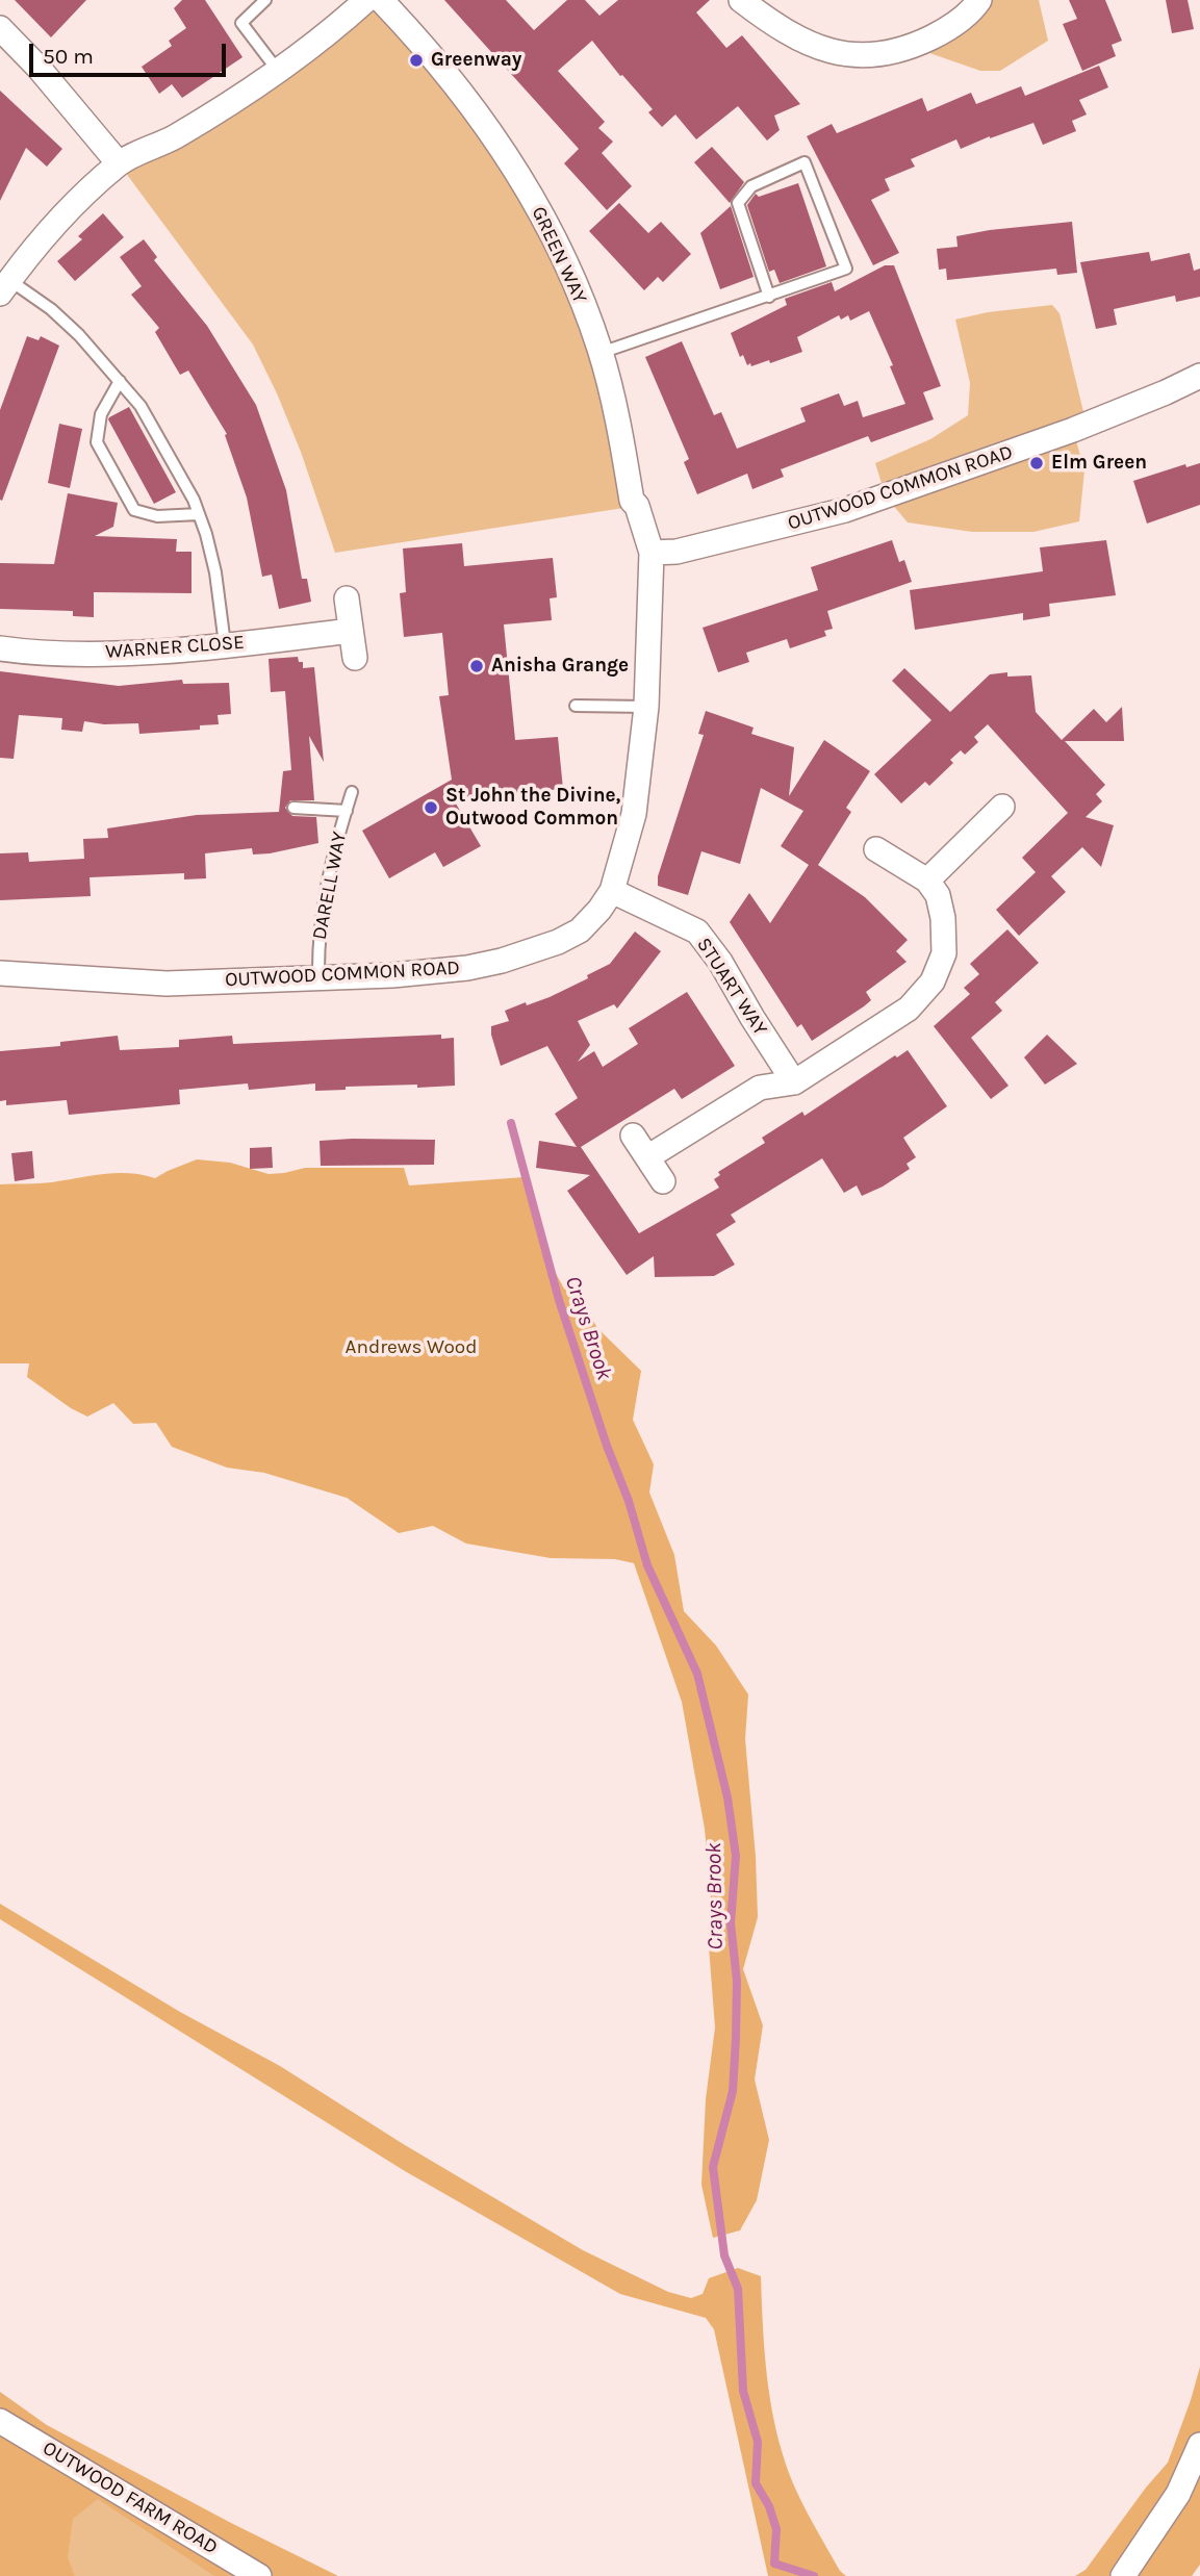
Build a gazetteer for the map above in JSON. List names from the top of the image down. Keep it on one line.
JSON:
{"streets":{"street":["GREEN WAY","OUTWOOD COMMON ROAD","WARNER CLOSE","STUART WAY","OUTWOOD FARM ROAD"],"lane":["DARELL WAY"]},"crossings":[["GREEN WAY","OUTWOOD COMMON ROAD"],["OUTWOOD COMMON ROAD","DARELL WAY"],["OUTWOOD COMMON ROAD","STUART WAY"]],"water":["Crays Brook"],"parks":["Andrews Wood"],"places":["Greenway","Elm Green","Anisha Grange","St John the Divine, Outwood Common"],"scale_bar":"50 m"}
